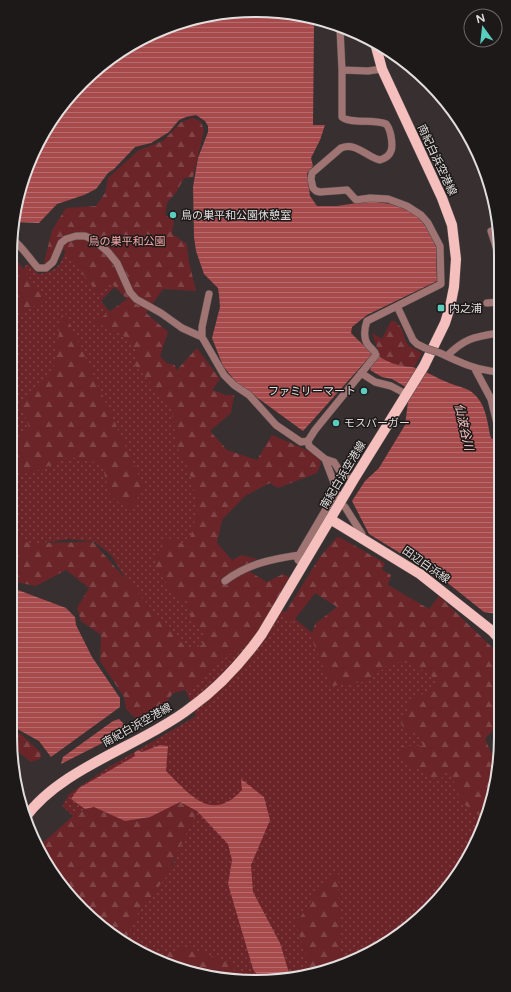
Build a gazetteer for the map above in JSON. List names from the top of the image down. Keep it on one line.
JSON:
{"streets":{"main road":["南紀白浜空港線","田辺白浜線"]},"crossings":[["南紀白浜空港線","田辺白浜線"]],"water":["仙波谷川"],"parks":["鳥の巣平和公園"],"places":{"other":["鳥の巣平和公園休憩室","ファミリーマート","モスバーガー"],"transit":["内之浦"]},"north":"top"}
